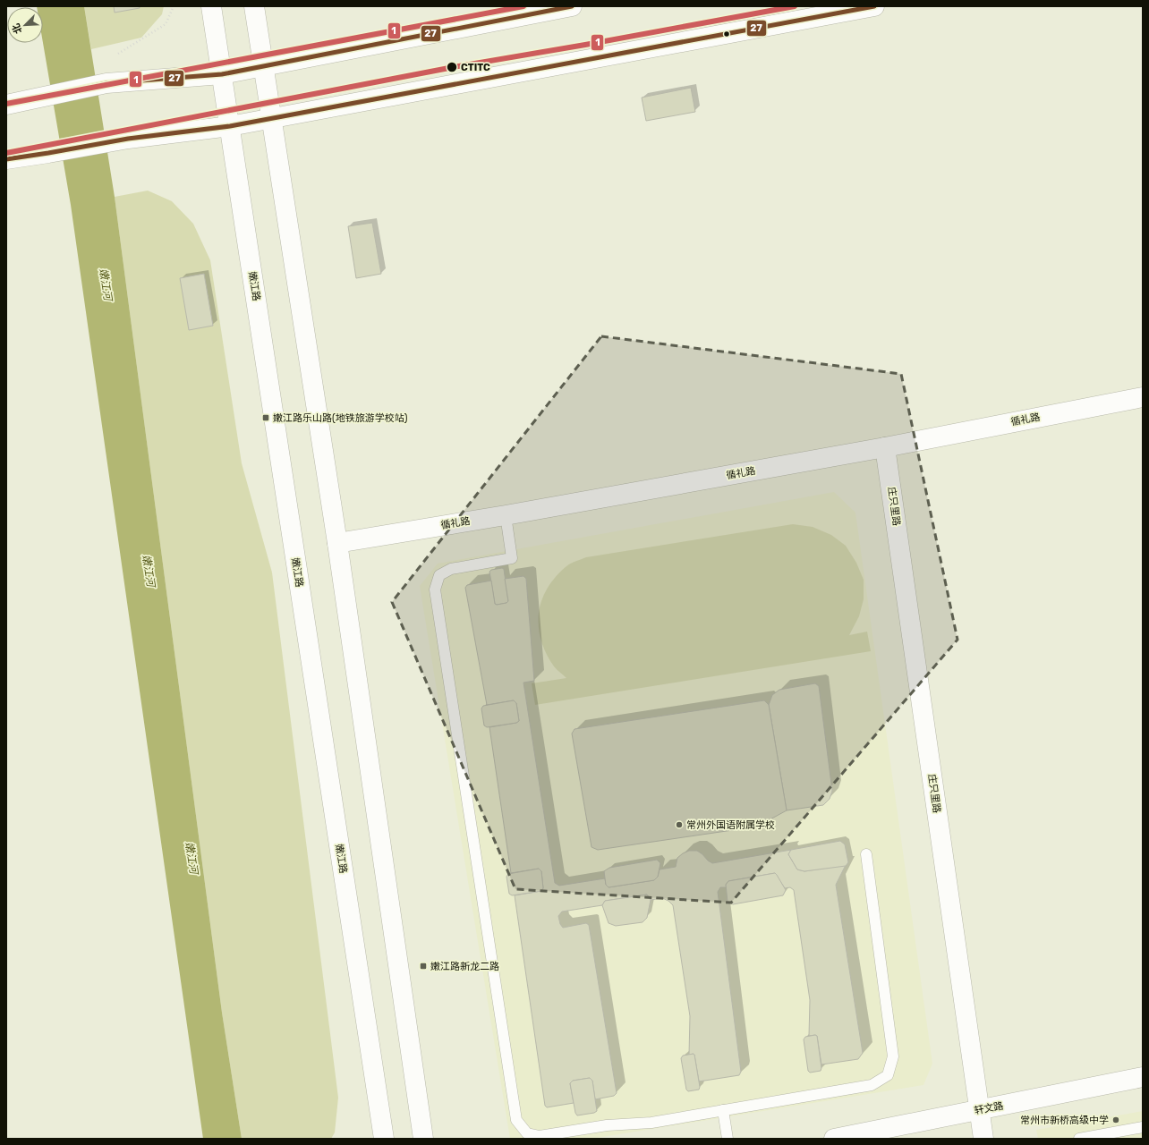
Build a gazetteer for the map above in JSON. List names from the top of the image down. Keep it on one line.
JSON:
{"streets":{"main road":["嫩江路","循礼路","庄只里路","轩文路"]},"crossings":[["循礼路","庄只里路"],["庄只里路","轩文路"]],"water":["嫩江河"],"places":{"other":["CTITC","常州外国语附属学校","常州市新桥高级中学"],"transit":["嫩江路乐山路(地铁旅游学校站)","嫩江路新龙二路"]},"lines":["transit line 1","transit line 27"],"north":"bottom left"}
